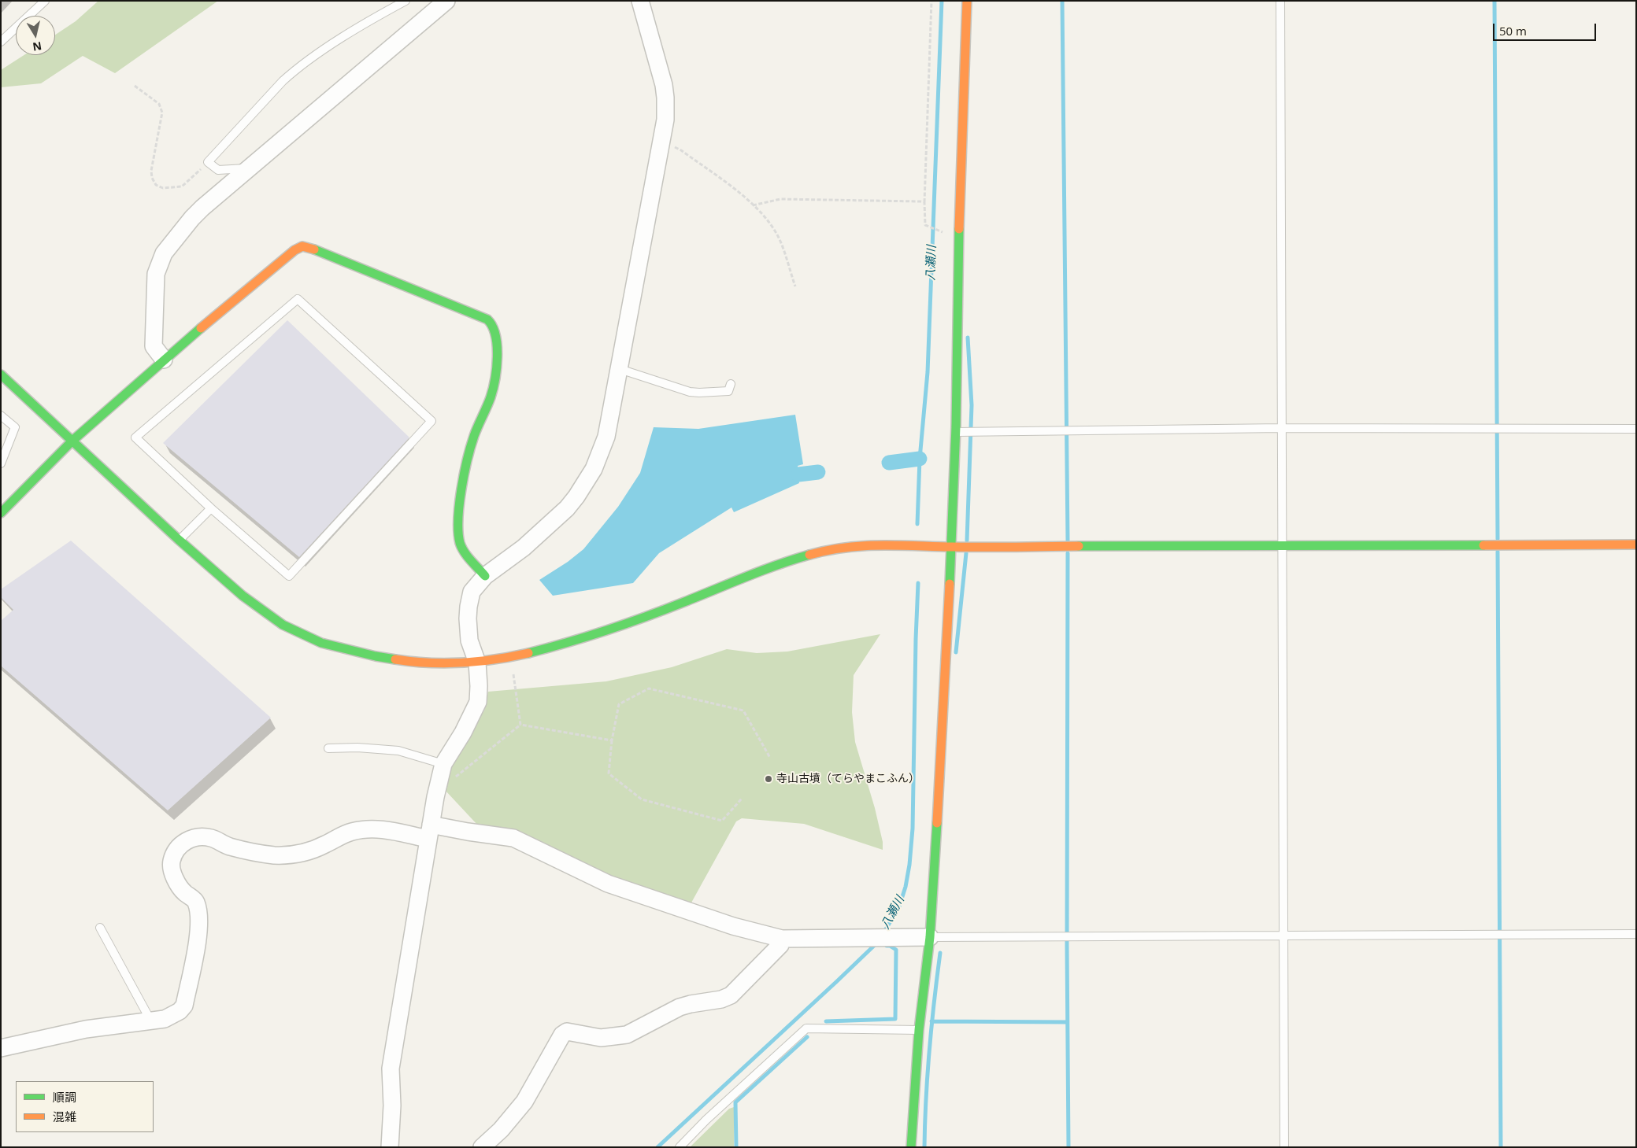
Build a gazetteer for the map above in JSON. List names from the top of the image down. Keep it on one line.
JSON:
{"water":["八瀬川"],"places":["寺山古墳（てらやまこふん）"],"legend":["順調","混雑"],"scale_bar":"50 m","north":"bottom"}
